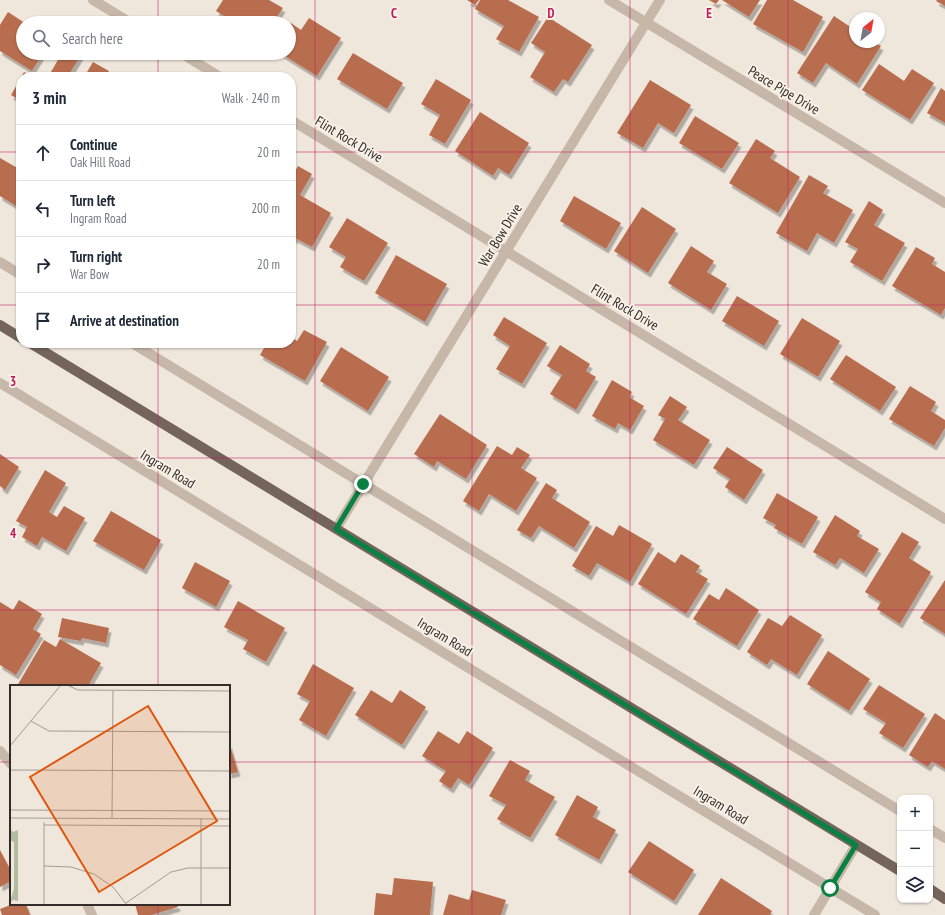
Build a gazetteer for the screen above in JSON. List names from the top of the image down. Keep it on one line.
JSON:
{"streets":{"street":["Peace Pipe Drive","Flint Rock Drive","War Bow Drive","Ingram Road"]},"crossings":[["Peace Pipe Drive","War Bow Drive"],["Flint Rock Drive","War Bow Drive"]],"north":"top right","page":{"search":"Search here","heading":["3 min","Walk · 240 m"],"list":[["Continue","Oak Hill Road","20 m"],["Turn left","Ingram Road","200 m"],["Turn right","War Bow","20 m"],"Arrive at destination"],"map_buttons":["+","−"]},"grid":{"columns":["C","D","E"],"rows":["3","4"]}}
